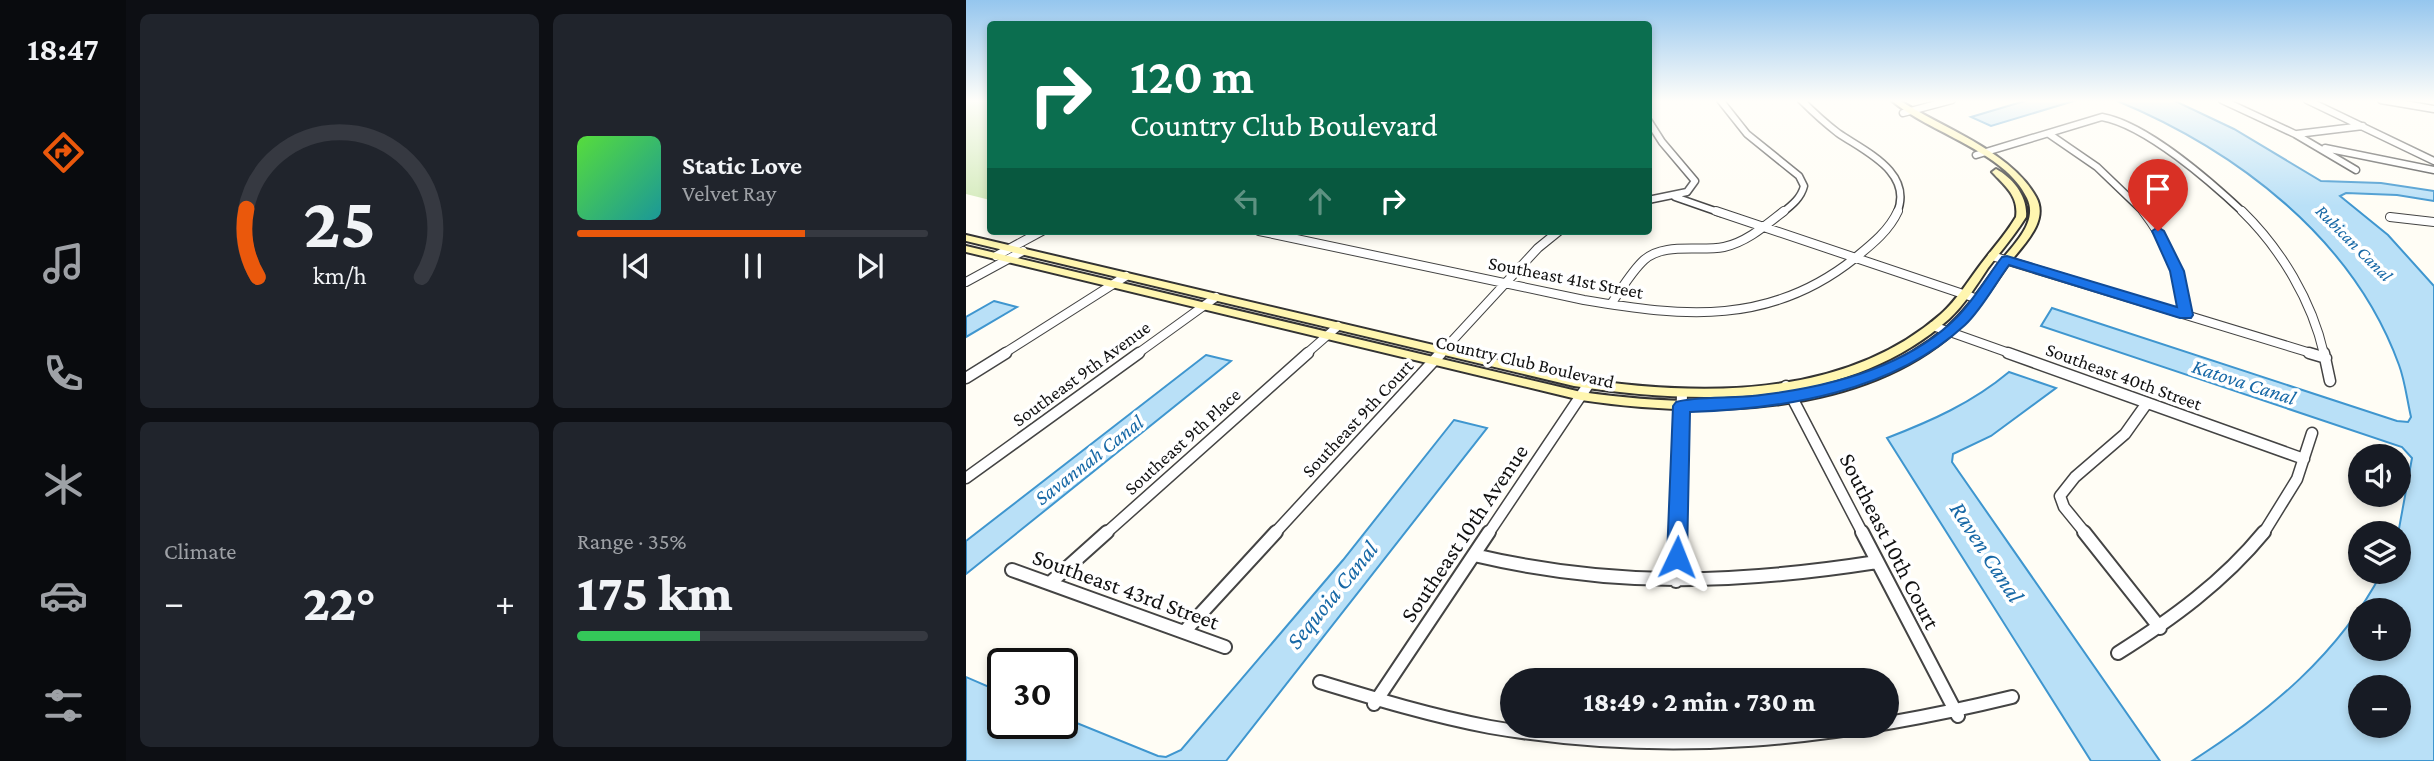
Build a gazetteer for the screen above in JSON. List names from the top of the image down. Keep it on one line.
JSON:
{"streets":{"main road":["Country Club Boulevard"],"street":["Southeast 41st Street","Southeast 9th Avenue","Southeast 40th Street","Southeast 9th Court","Southeast 9th Place","Southeast 10th Avenue","Southeast 10th Court","Southeast 43rd Street"]},"crossings":[["Southeast 41st Street","Southeast 9th Court"],["Country Club Boulevard","Southeast 9th Avenue"],["Country Club Boulevard","Southeast 40th Street"],["Country Club Boulevard","Southeast 9th Court"],["Country Club Boulevard","Southeast 9th Place"],["Country Club Boulevard","Southeast 10th Avenue"],["Country Club Boulevard","Southeast 10th Court"],["Southeast 9th Court","Southeast 43rd Street"],["Southeast 9th Place","Southeast 43rd Street"]],"water":["Rubican Canal","Katova Canal","Savannah Canal","Raven Canal","Sequoia Canal"],"page":{"tabs":"18:47","turn":["120 m","Country Club Boulevard"],"song":["Static Love","Velvet Ray"],"tile":["Climate",["Range · 35%","175 km"]],"map_buttons":["+","−"],"heat":["−","22°","+"],"limit":"30","trip":"18:49 · 2 min · 730 m","gauge":["25","km/h"]}}
